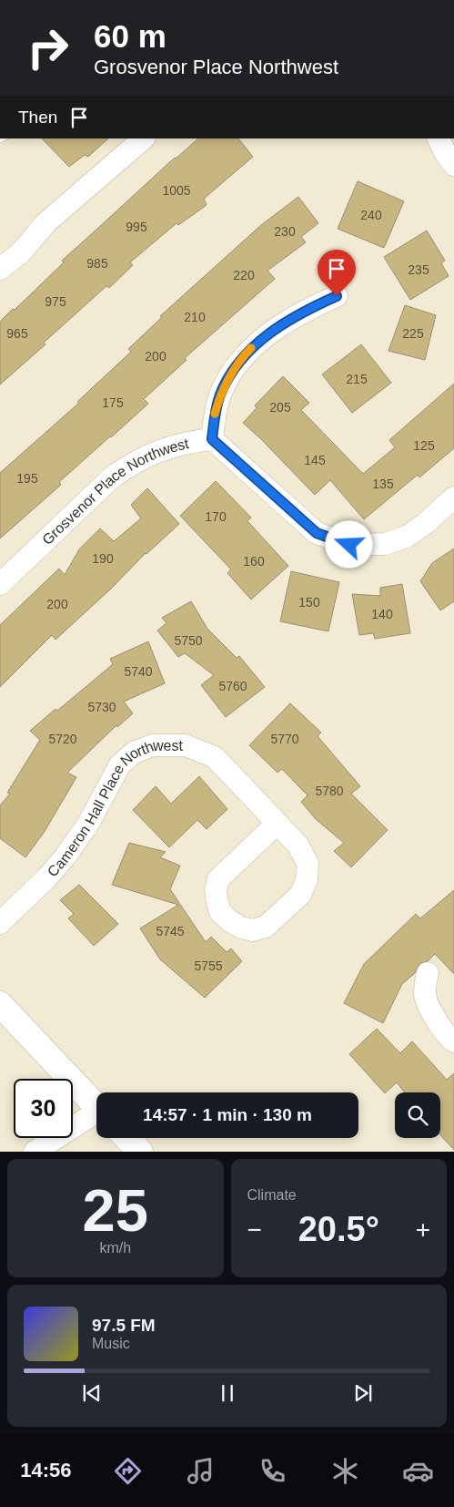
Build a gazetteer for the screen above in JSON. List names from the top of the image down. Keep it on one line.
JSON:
{"streets":{"street":["Grosvenor Place Northwest","Cameron Hall Place Northwest"]},"house_numbers":["1005","240","995","230","985","235","220","975","210","965","225","200","215","175","205","125","145","195","135","170","190","160","150","200","140","5750","5740","5760","5730","5720","5770","5780","5745","5755"],"page":{"turn":["60 m","Grosvenor Place Northwest"],"then":"Then","limit":"30","trip":"14:57 · 1 min · 130 m","tile":[["25","km/h"],"Climate"],"heat":["−","20.5°","+"],"song":["97.5 FM","Music"],"tabs":"14:56"}}
